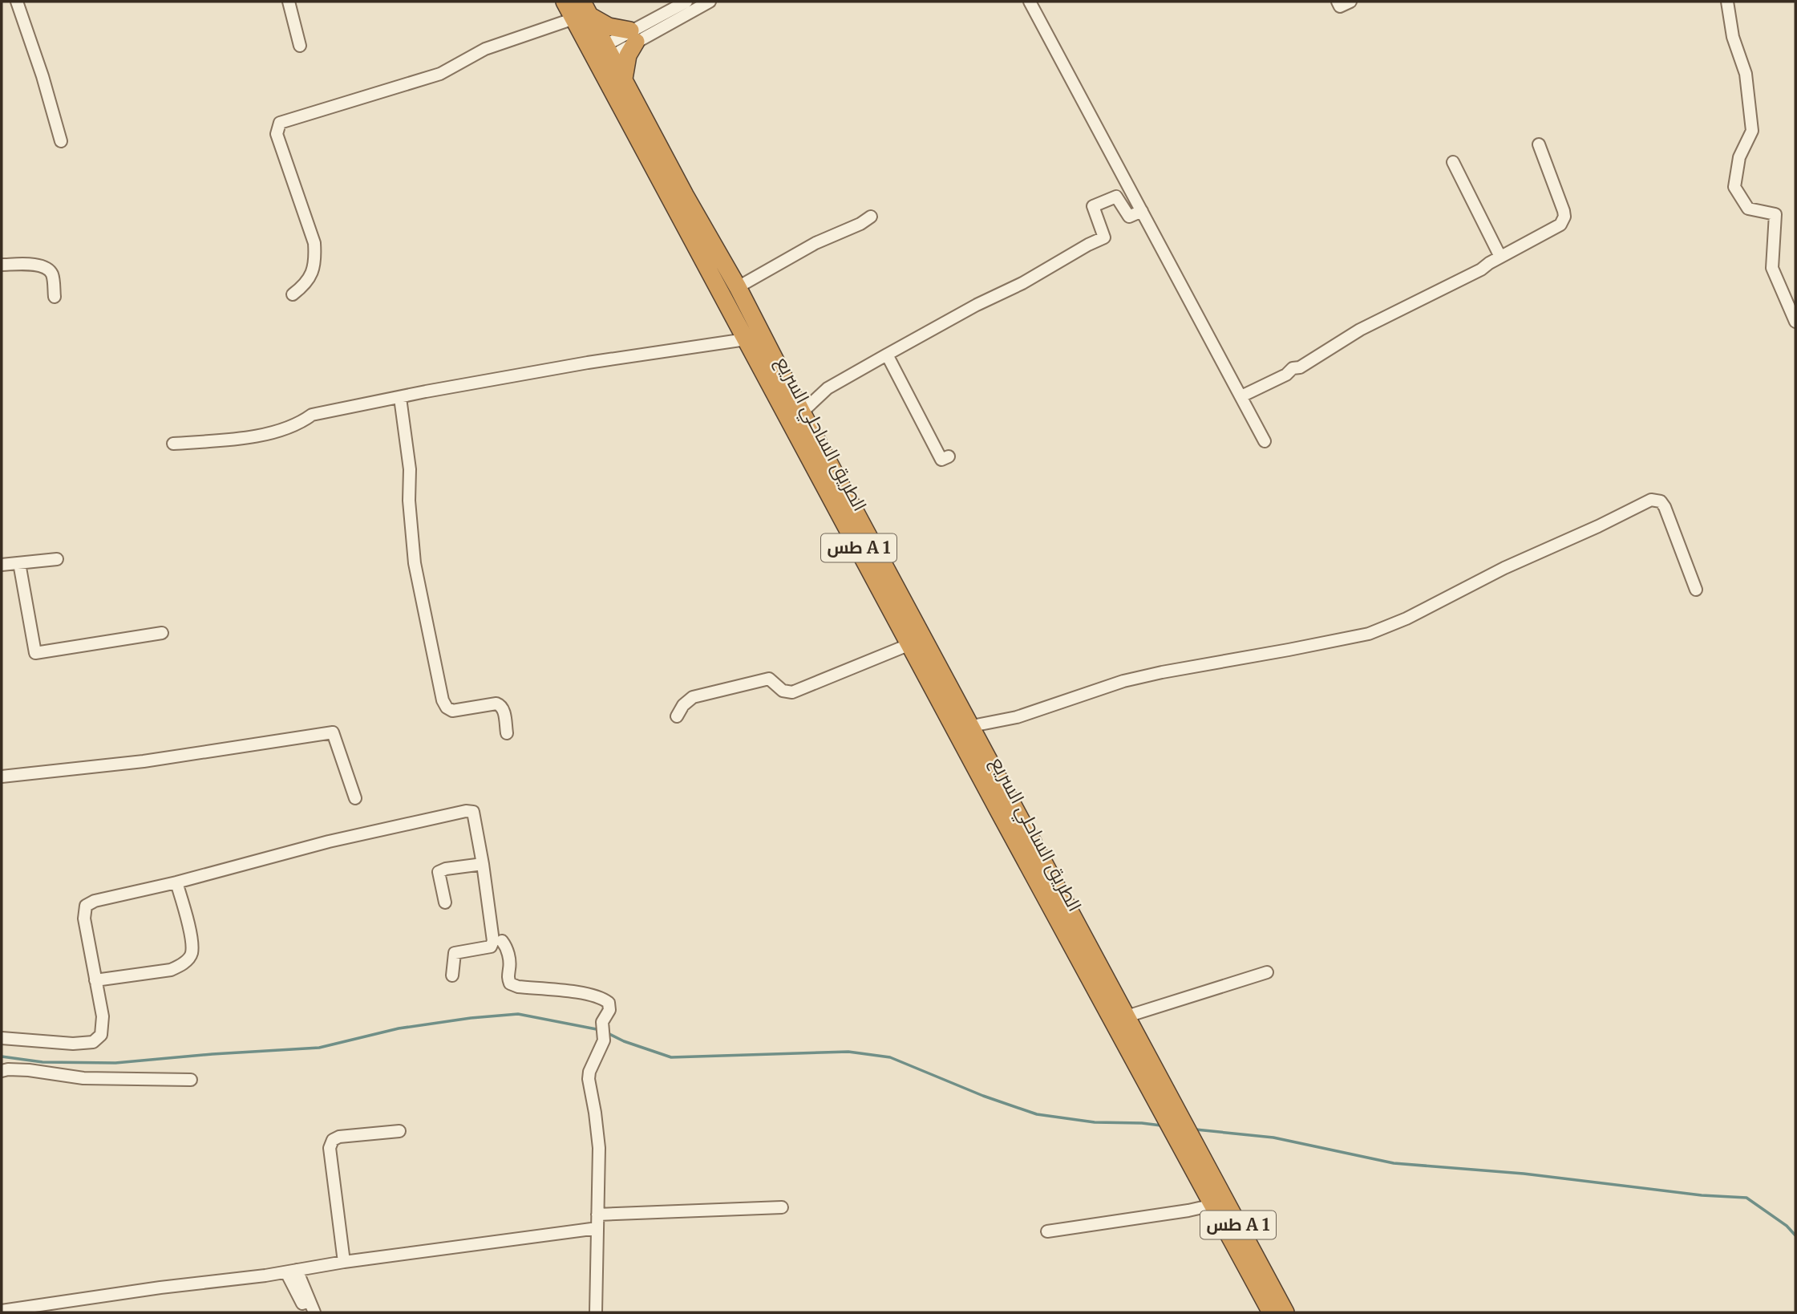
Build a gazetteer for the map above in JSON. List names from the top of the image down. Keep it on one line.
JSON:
{"streets":{"highway":["الطريق الساحلي السريع","طس A 1"]}}
